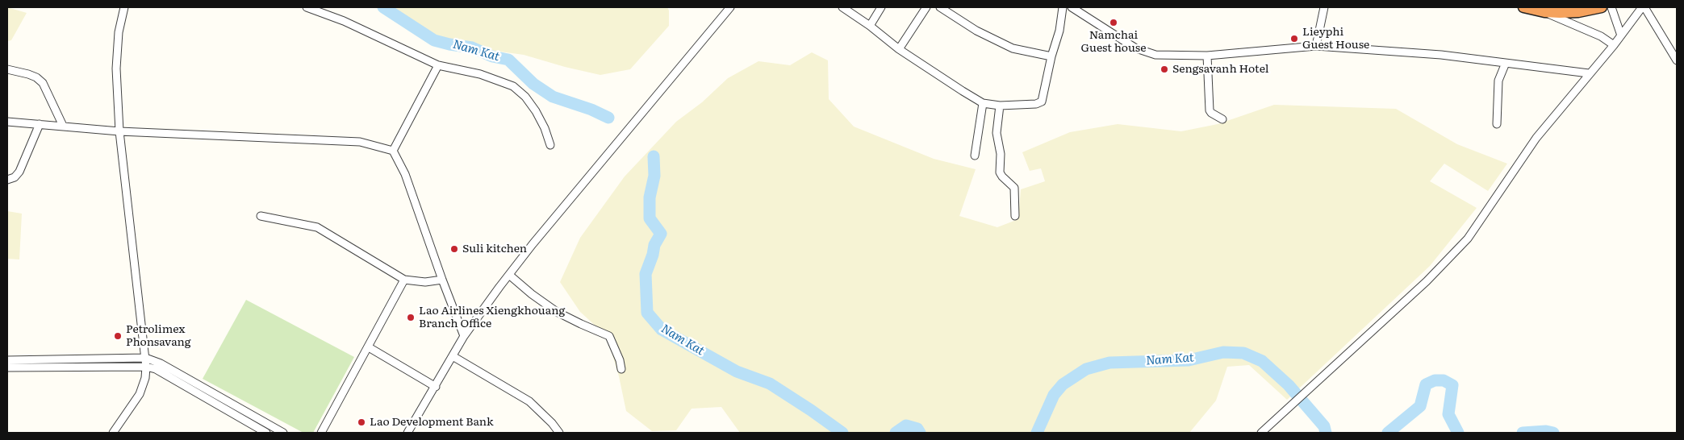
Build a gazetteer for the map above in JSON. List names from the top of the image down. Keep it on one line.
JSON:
{"water":["Nam Kat"],"places":["Namchai Guest house","Lieyphi Guest House","Sengsavanh Hotel","Suli kitchen","Lao Airlines Xiengkhouang Branch Office","Petrolimex Phonsavang","Lao Development Bank"]}
